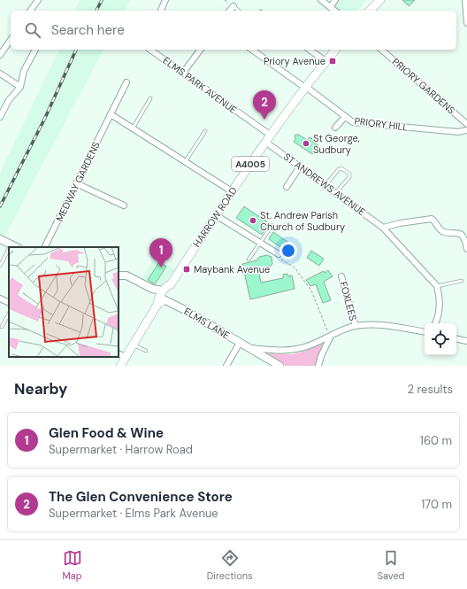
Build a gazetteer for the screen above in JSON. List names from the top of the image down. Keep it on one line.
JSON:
{"streets":{"main road":["A4005","HARROW ROAD"],"street":["ELMS PARK AVENUE","PRIORY GARDENS","PRIORY HILL","MEDWAY GARDENS","ST ANDREWS AVENUE","FOXLEES","ELMS LANE"]},"crossings":[["ELMS PARK AVENUE","ST ANDREWS AVENUE"],["ELMS PARK AVENUE","HARROW ROAD"],["PRIORY HILL","HARROW ROAD"],["ST ANDREWS AVENUE","HARROW ROAD"],["HARROW ROAD","ELMS LANE"],["FOXLEES","ELMS LANE"]],"places":{"transit":["Priory Avenue","Maybank Avenue"],"other":["St George, Sudbury","St. Andrew Parish Church of Sudbury"]},"page":{"search":"Search here","pins":["2","1"],"heading":["Nearby","2 results"],"list":[{"mark":"1","name":"Glen Food & Wine","note":"Supermarket · Harrow Road","value":"160 m"},{"mark":"2","name":"The Glen Convenience Store","note":"Supermarket · Elms Park Avenue","value":"170 m"}],"nav":["Map","Directions","Saved"]}}
